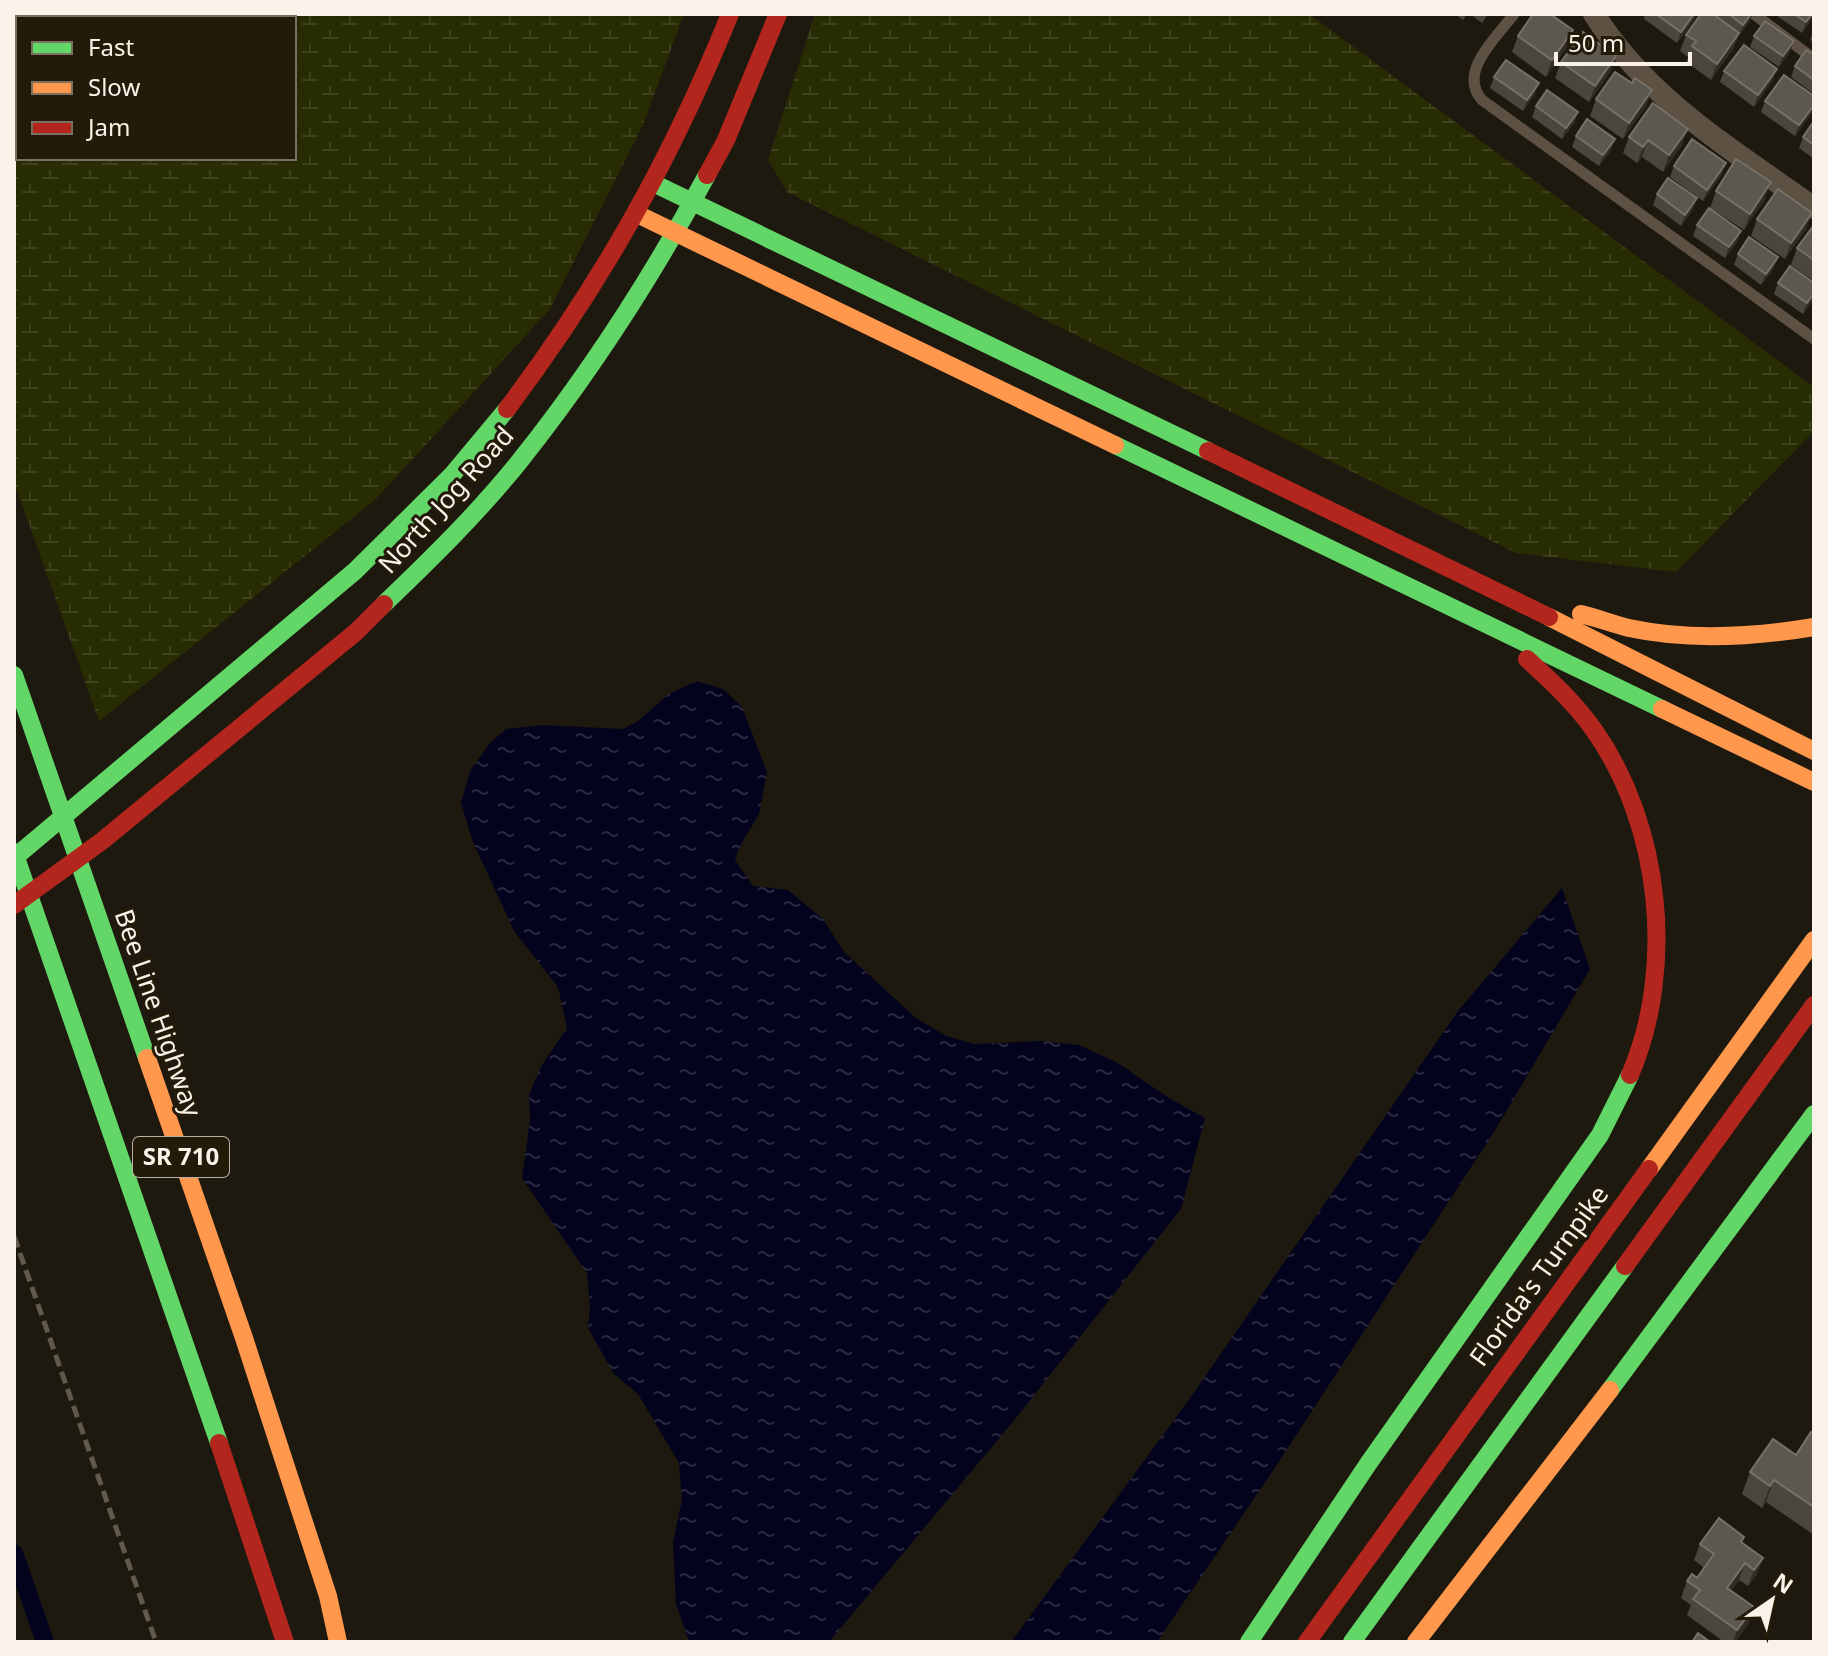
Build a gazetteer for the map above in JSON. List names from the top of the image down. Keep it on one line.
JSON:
{"streets":{"main road":["North Jog Road","Bee Line Highway","SR 710","Florida's Turnpike"]},"crossings":[["North Jog Road","Bee Line Highway"],["North Jog Road","SR 710"]],"legend":["Fast","Slow","Jam"],"scale_bar":"50 m","north":"top right"}
